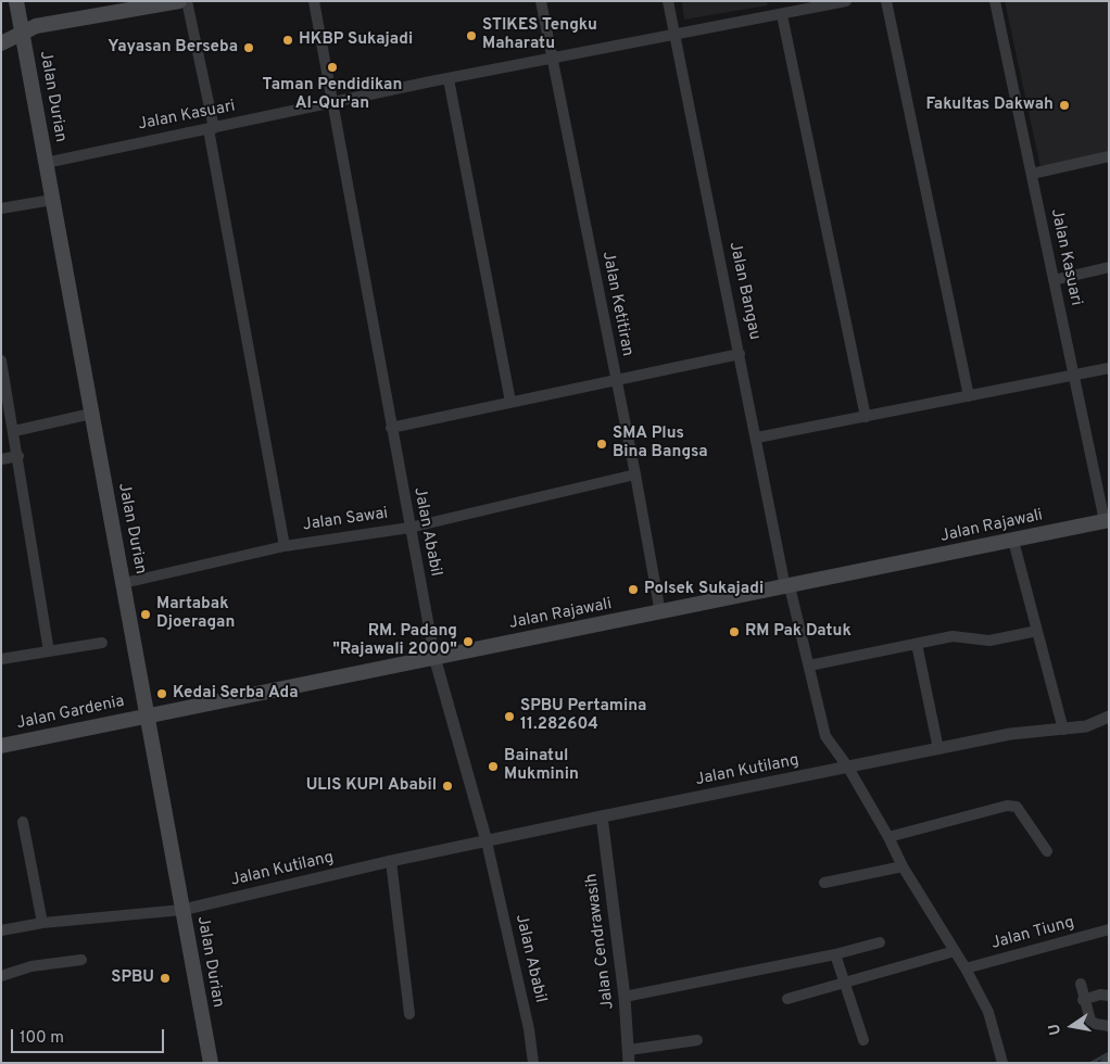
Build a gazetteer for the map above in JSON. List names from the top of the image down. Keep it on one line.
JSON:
{"streets":{"main road":["Jalan Durian","Jalan Rajawali","Jalan Gardenia"],"street":["Jalan Kasuari","Jalan Bangau","Jalan Ketitiran","Jalan Sawai","Jalan Ababil","Jalan Kutilang","Jalan Tiung","Jalan Cendrawasih"]},"crossings":[["Jalan Durian","Jalan Kasuari"],["Jalan Durian","Jalan Sawai"],["Jalan Durian","Jalan Rajawali"],["Jalan Durian","Jalan Gardenia"],["Jalan Durian","Jalan Kutilang"],["Jalan Kasuari","Jalan Bangau"],["Jalan Kasuari","Jalan Ketitiran"],["Jalan Kasuari","Jalan Rajawali"],["Jalan Kasuari","Jalan Ababil"],["Jalan Bangau","Jalan Rajawali"],["Jalan Bangau","Jalan Kutilang"],["Jalan Bangau","Jalan Tiung"],["Jalan Ketitiran","Jalan Sawai"],["Jalan Ketitiran","Jalan Rajawali"],["Jalan Sawai","Jalan Ababil"],["Jalan Rajawali","Jalan Ababil"],["Jalan Rajawali","Jalan Gardenia"],["Jalan Ababil","Jalan Kutilang"],["Jalan Kutilang","Jalan Cendrawasih"]],"places":["STIKES Tengku Maharatu","HKBP Sukajadi","Yayasan Berseba","Taman Pendidikan Al-Qur'an","Fakultas Dakwah","SMA Plus Bina Bangsa","Polsek Sukajadi","Martabak Djoeragan","RM Pak Datuk","RM. Padang \"Rajawali 2000\"","Kedai Serba Ada","SPBU Pertamina 11.282604","Bainatul Mukminin","ULIS KUPI Ababil","SPBU"],"scale_bar":"100 m","north":"left"}
